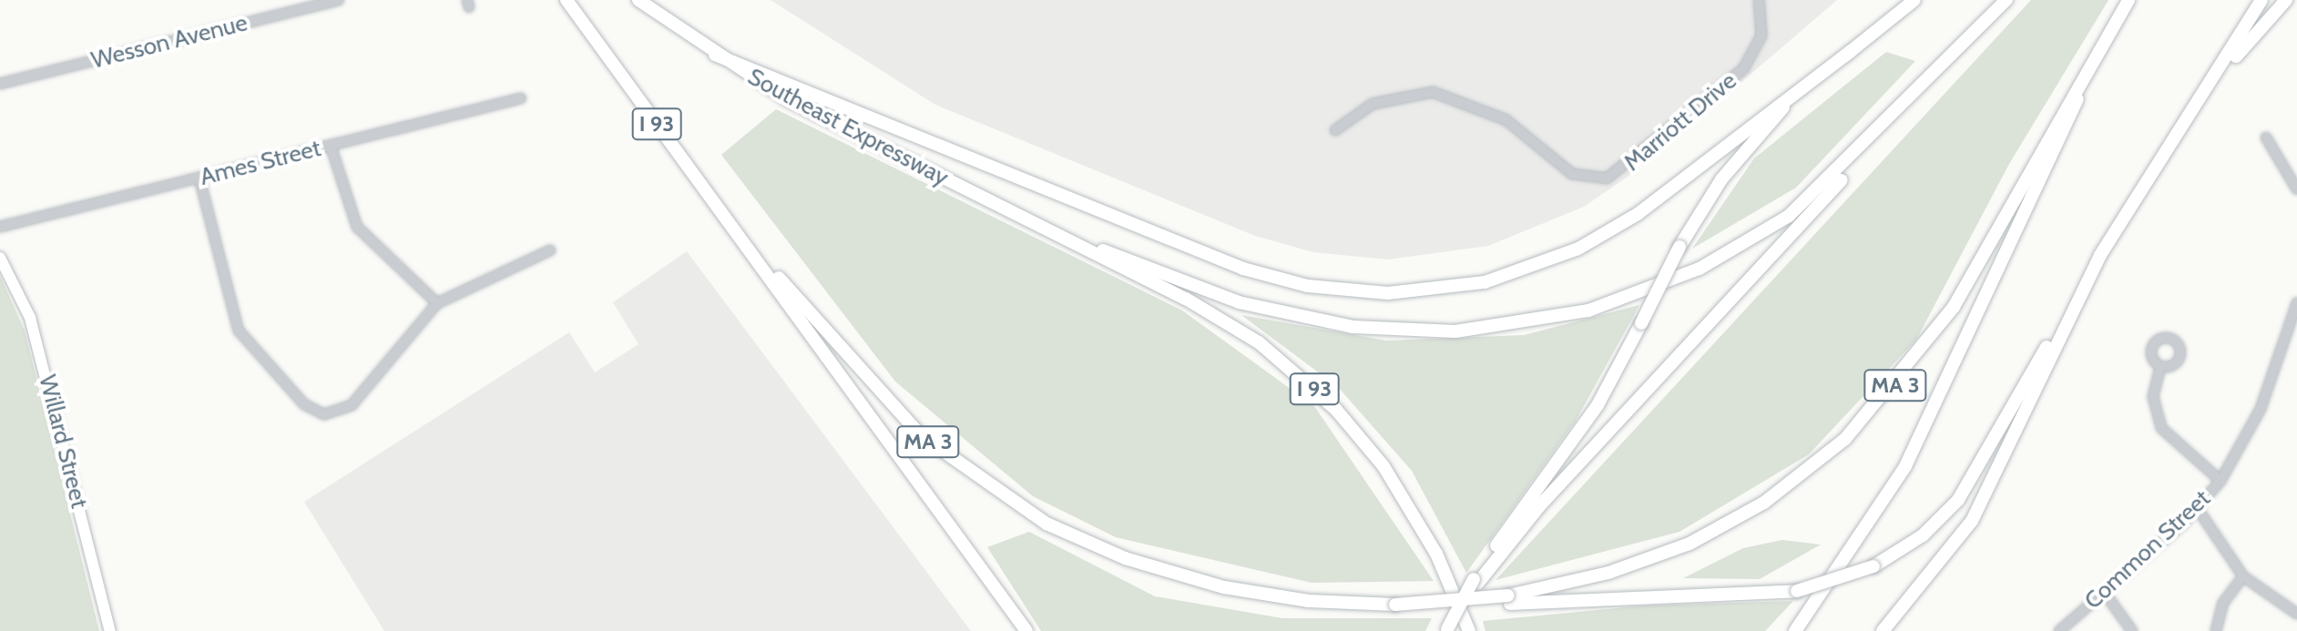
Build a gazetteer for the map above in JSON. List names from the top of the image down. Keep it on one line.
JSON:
{"streets":{"highway":["I 93","Southeast Expressway","MA 3"],"main road":["Willard Street"],"street":["Wesson Avenue","Marriott Drive","Ames Street","Common Street"]},"crossings":[["I 93","Southeast Expressway"],["I 93","MA 3"]]}
